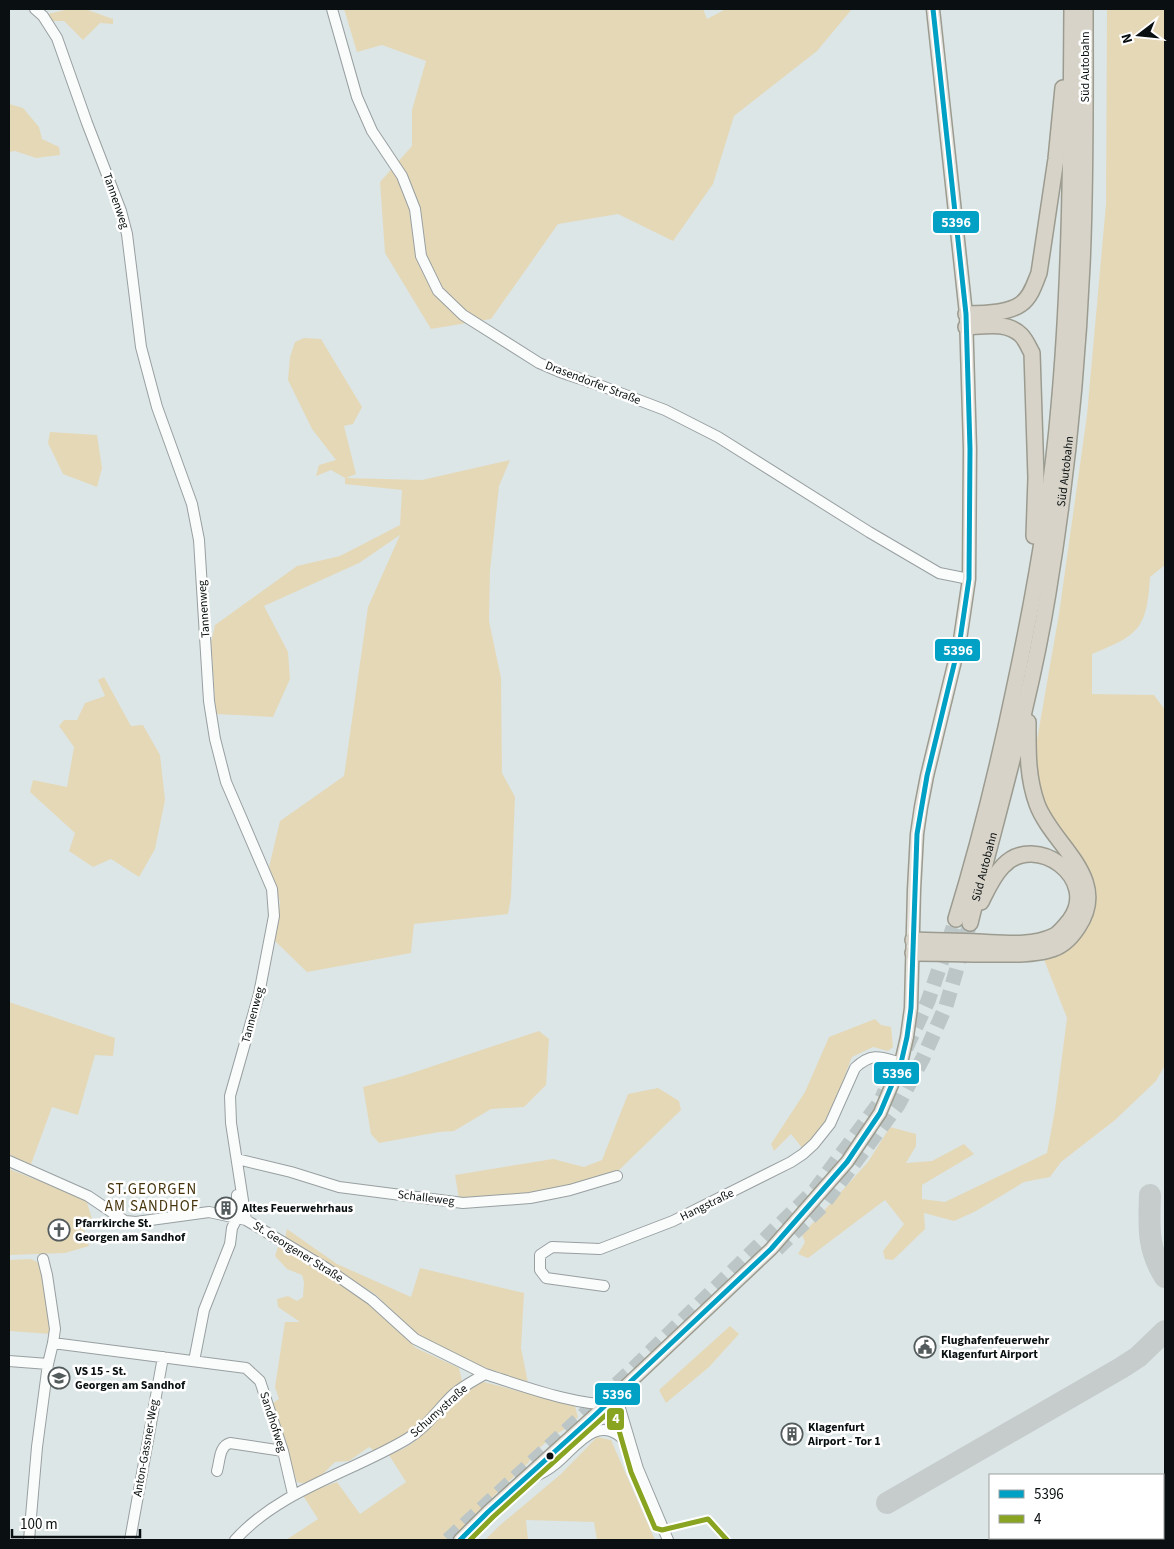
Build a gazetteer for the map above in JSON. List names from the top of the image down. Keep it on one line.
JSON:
{"streets":{"highway":["Süd Autobahn"],"street":["Tannenweg","Drasendorfer Straße","Schalleweg","Hangstraße","St. Georgener Straße","Schumystraße","Sandhofweg","Anton-Gassner-Weg"]},"crossings":[["Tannenweg","Schalleweg"],["Tannenweg","St. Georgener Straße"],["Tannenweg","Sandhofweg"],["St. Georgener Straße","Schumystraße"],["Schumystraße","Sandhofweg"],["Sandhofweg","Anton-Gassner-Weg"]],"districts":["ST.GEORGEN AM SANDHOF"],"places":{"building":["Altes Feuerwehrhaus","Klagenfurt Airport - Tor 1"],"church":["Pfarrkirche St. Georgen am Sandhof"],"public building":["Flughafenfeuerwehr Klagenfurt Airport"],"school or university":["VS 15 - St. Georgen am Sandhof"]},"lines":["transit line 5396","transit line 4"],"legend":["5396","4"],"scale_bar":"100 m","north":"left"}
